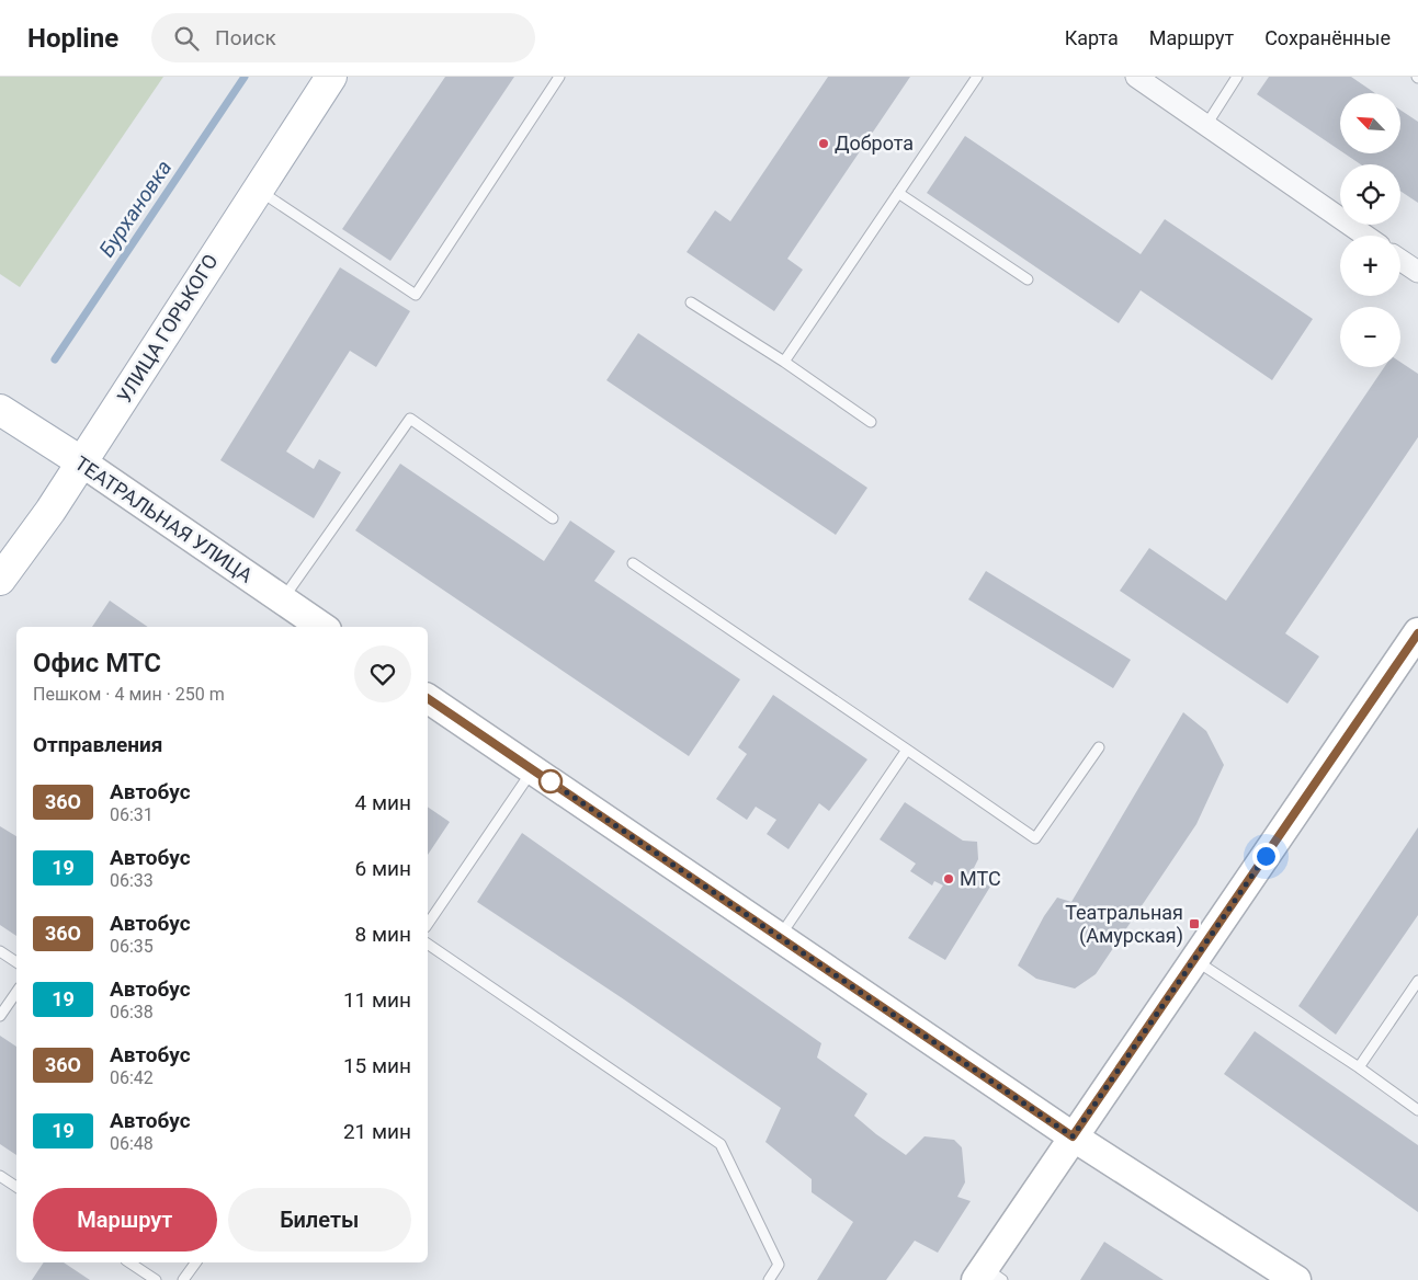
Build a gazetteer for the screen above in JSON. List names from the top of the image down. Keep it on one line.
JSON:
{"streets":{"main road":["УЛИЦА ГОРЬКОГО","ТЕАТРАЛЬНАЯ УЛИЦА"]},"crossings":[["УЛИЦА ГОРЬКОГО","ТЕАТРАЛЬНАЯ УЛИЦА"]],"water":["Бурхановка"],"places":{"other":["Доброта","МТС"],"transit":["Театральная (Амурская)"]},"lines":["bus line 36О"],"north":"top left","page":{"header":"Hopline","search":"Поиск","nav":["Карта","Маршрут","Сохранённые"],"map_buttons":["+","−"],"heading":[["Офис МТС","Пешком · 4 мин · 250 m"],"Отправления"],"list":[{"mark":"36О","name":"Автобус","note":"06:31","value":"4 мин"},{"mark":"19","name":"Автобус","note":"06:33","value":"6 мин"},{"mark":"36О","name":"Автобус","note":"06:35","value":"8 мин"},{"mark":"19","name":"Автобус","note":"06:38","value":"11 мин"},{"mark":"36О","name":"Автобус","note":"06:42","value":"15 мин"},{"mark":"19","name":"Автобус","note":"06:48","value":"21 мин"}],"buttons":["Маршрут","Билеты"]}}
